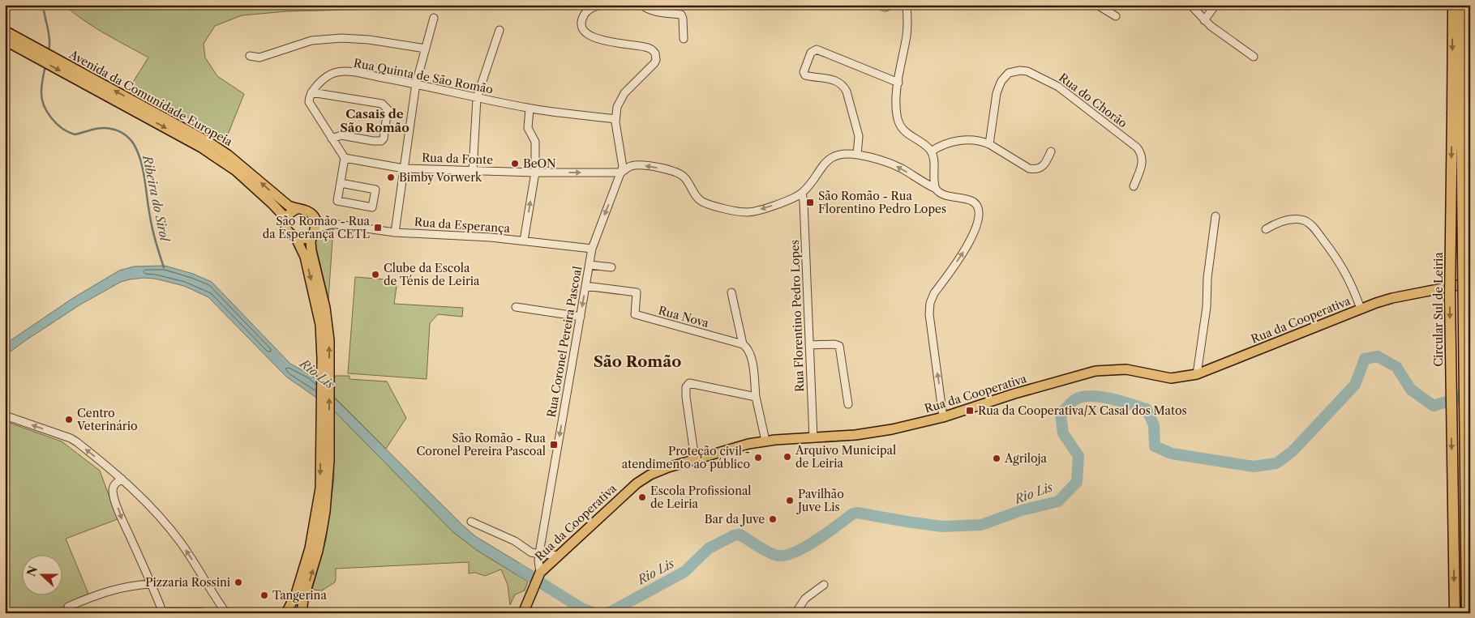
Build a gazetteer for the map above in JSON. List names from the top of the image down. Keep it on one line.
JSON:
{"streets":{"highway":["Circular Sul de Leiria"],"main road":["Avenida da Comunidade Europeia","Rua da Cooperativa"],"street":["Rua Quinta de São Romão","Rua do Chorão","Rua da Fonte","Rua da Esperança","Rua Florentino Pedro Lopes","Rua Nova","Rua Coronel Pereira Pascoal"]},"crossings":[["Rua Quinta de São Romão","Rua Coronel Pereira Pascoal"],["Avenida da Comunidade Europeia","Rua da Esperança"],["Rua da Fonte","Rua Florentino Pedro Lopes"],["Rua da Fonte","Rua da Cooperativa"],["Rua da Fonte","Rua Coronel Pereira Pascoal"],["Rua da Esperança","Rua Coronel Pereira Pascoal"],["Rua Florentino Pedro Lopes","Rua da Cooperativa"],["Rua Nova","Rua Coronel Pereira Pascoal"],["Rua da Cooperativa","Rua Coronel Pereira Pascoal"]],"one_way":["Rua Coronel Pereira Pascoal"],"districts":["Casais de São Romão","São Romão"],"water":["Ribeira do Sirol","Rio Lis"],"places":{"other":["BeON","Bimby Vorwerk","Clube da Escola de Ténis de Leiria","Centro Veterinário","Arquivo Municipal de Leiria","Proteção civil - atendimento ao público","Agriloja","Escola Profissional de Leiria","Pavilhão Juve Lis","Bar da Juve","Pizzaria Rossini","Tangerina"],"transit":["São Romão - Rua Florentino Pedro Lopes","São Romão - Rua da Esperança CETL","Rua da Cooperativa/X Casal dos Matos","São Romão - Rua Coronel Pereira Pascoal"]},"north":"left"}
